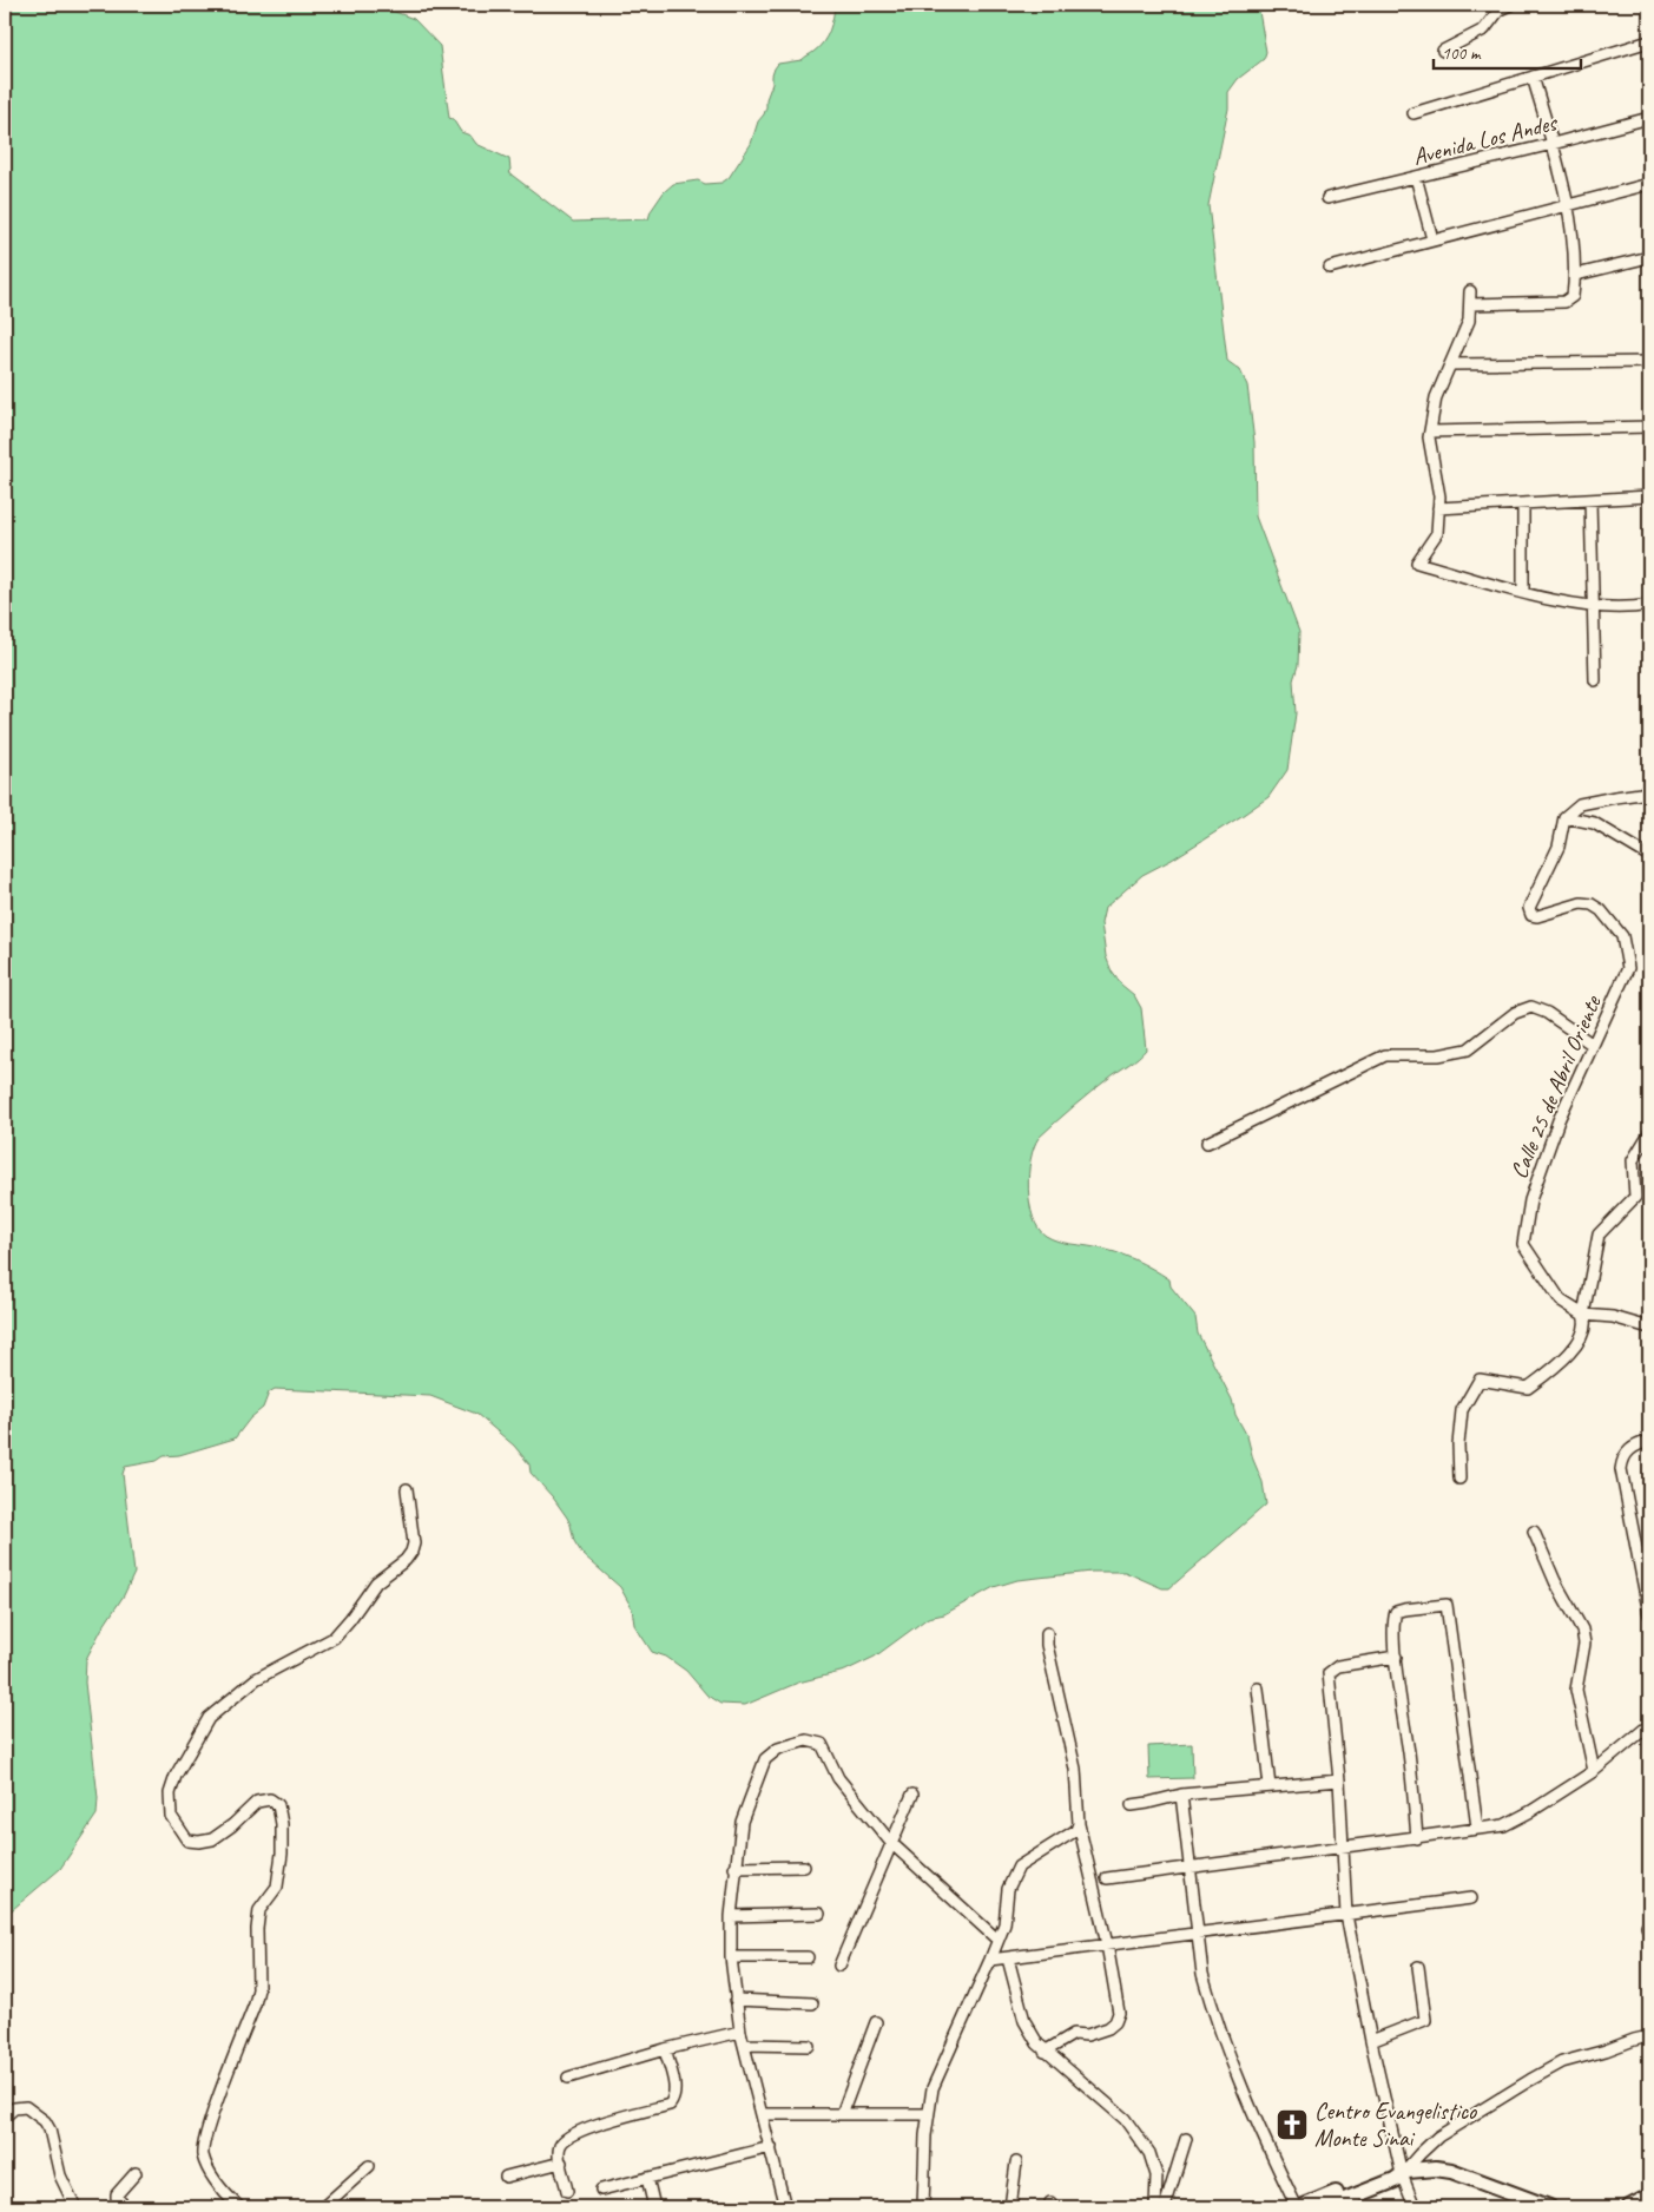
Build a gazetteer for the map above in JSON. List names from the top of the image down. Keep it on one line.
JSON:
{"streets":{"street":["Avenida Los Andes","Calle 25 de Abril Oriente"]},"places":{"church":["Centro Evangelistico Monte Sinai"]},"scale_bar":"100 m"}
